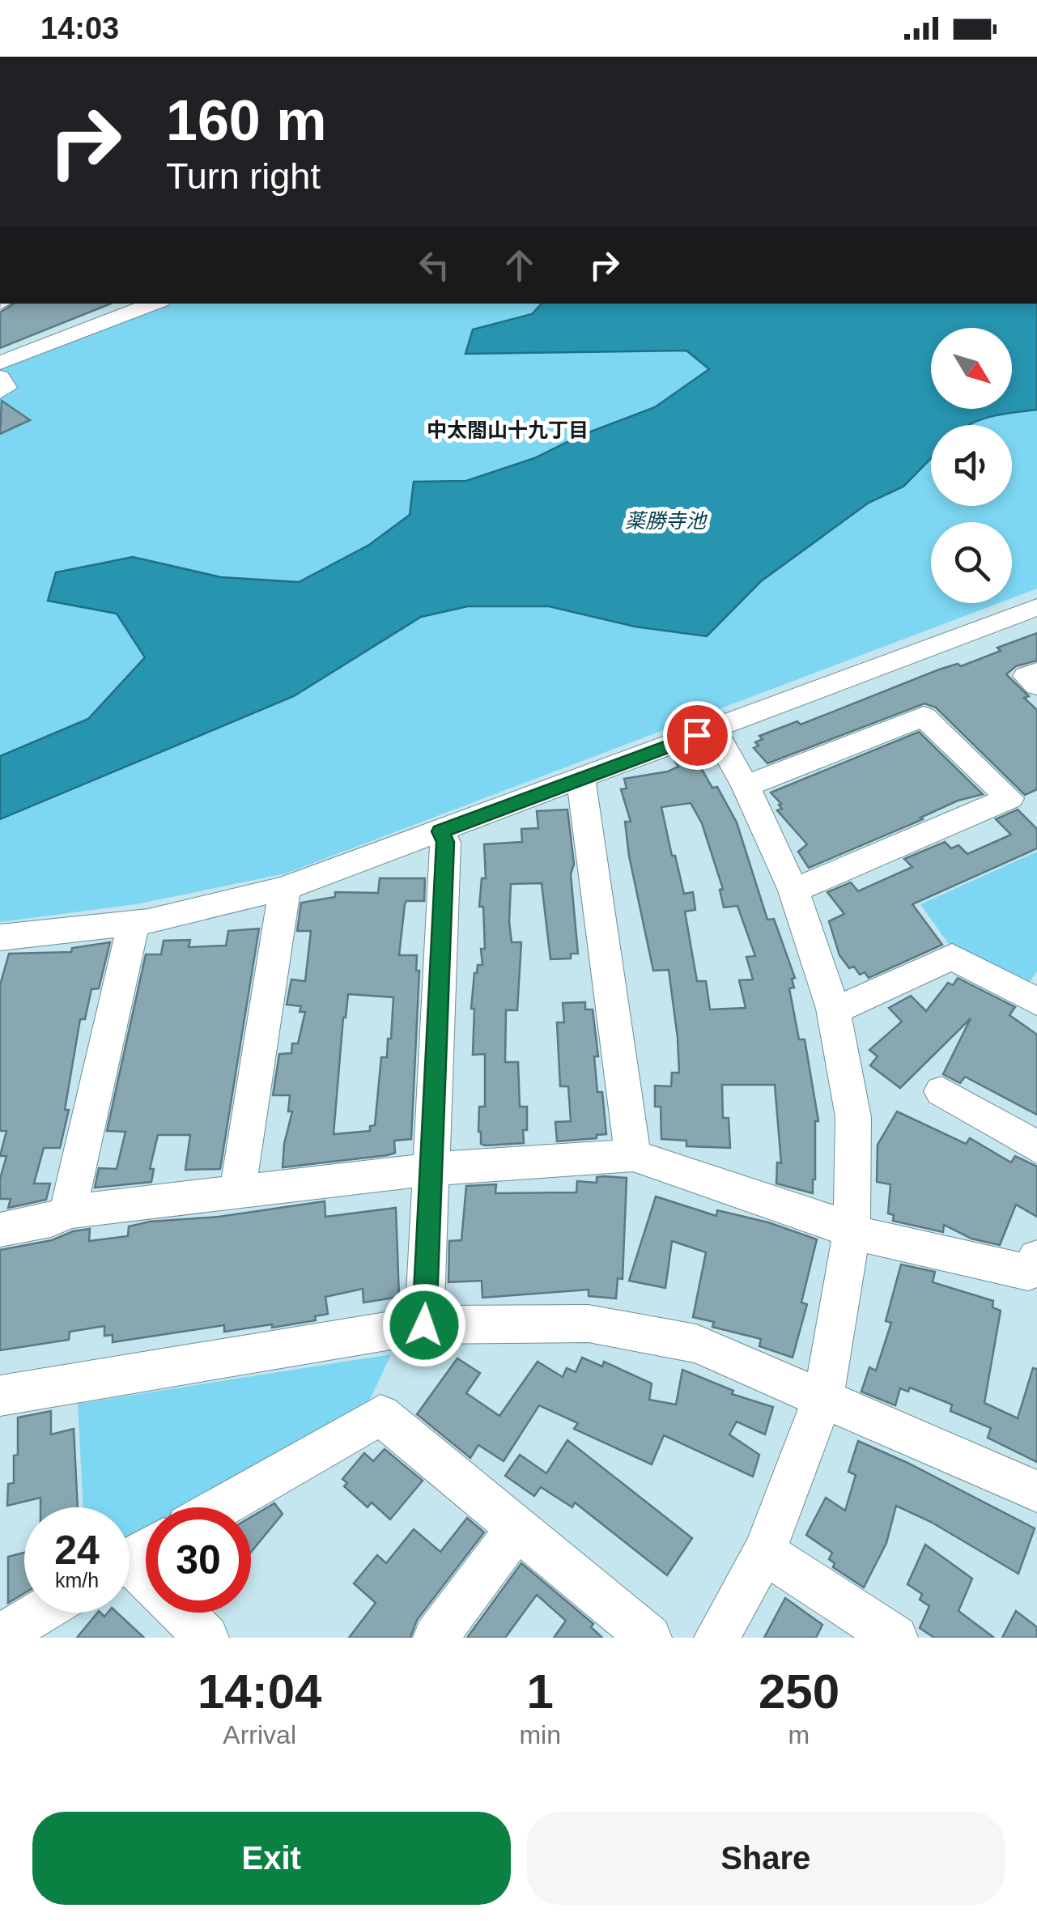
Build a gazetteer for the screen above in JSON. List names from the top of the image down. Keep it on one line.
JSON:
{"districts":["中太閤山十九丁目"],"water":["薬勝寺池"],"north":"bottom right","page":{"status":"14:03","turn":["160 m","Turn right"],"speed":"24 km/h","limit":"30","eta":["14:04","Arrival","1","min","250","m"],"buttons":["Exit","Share"]}}
